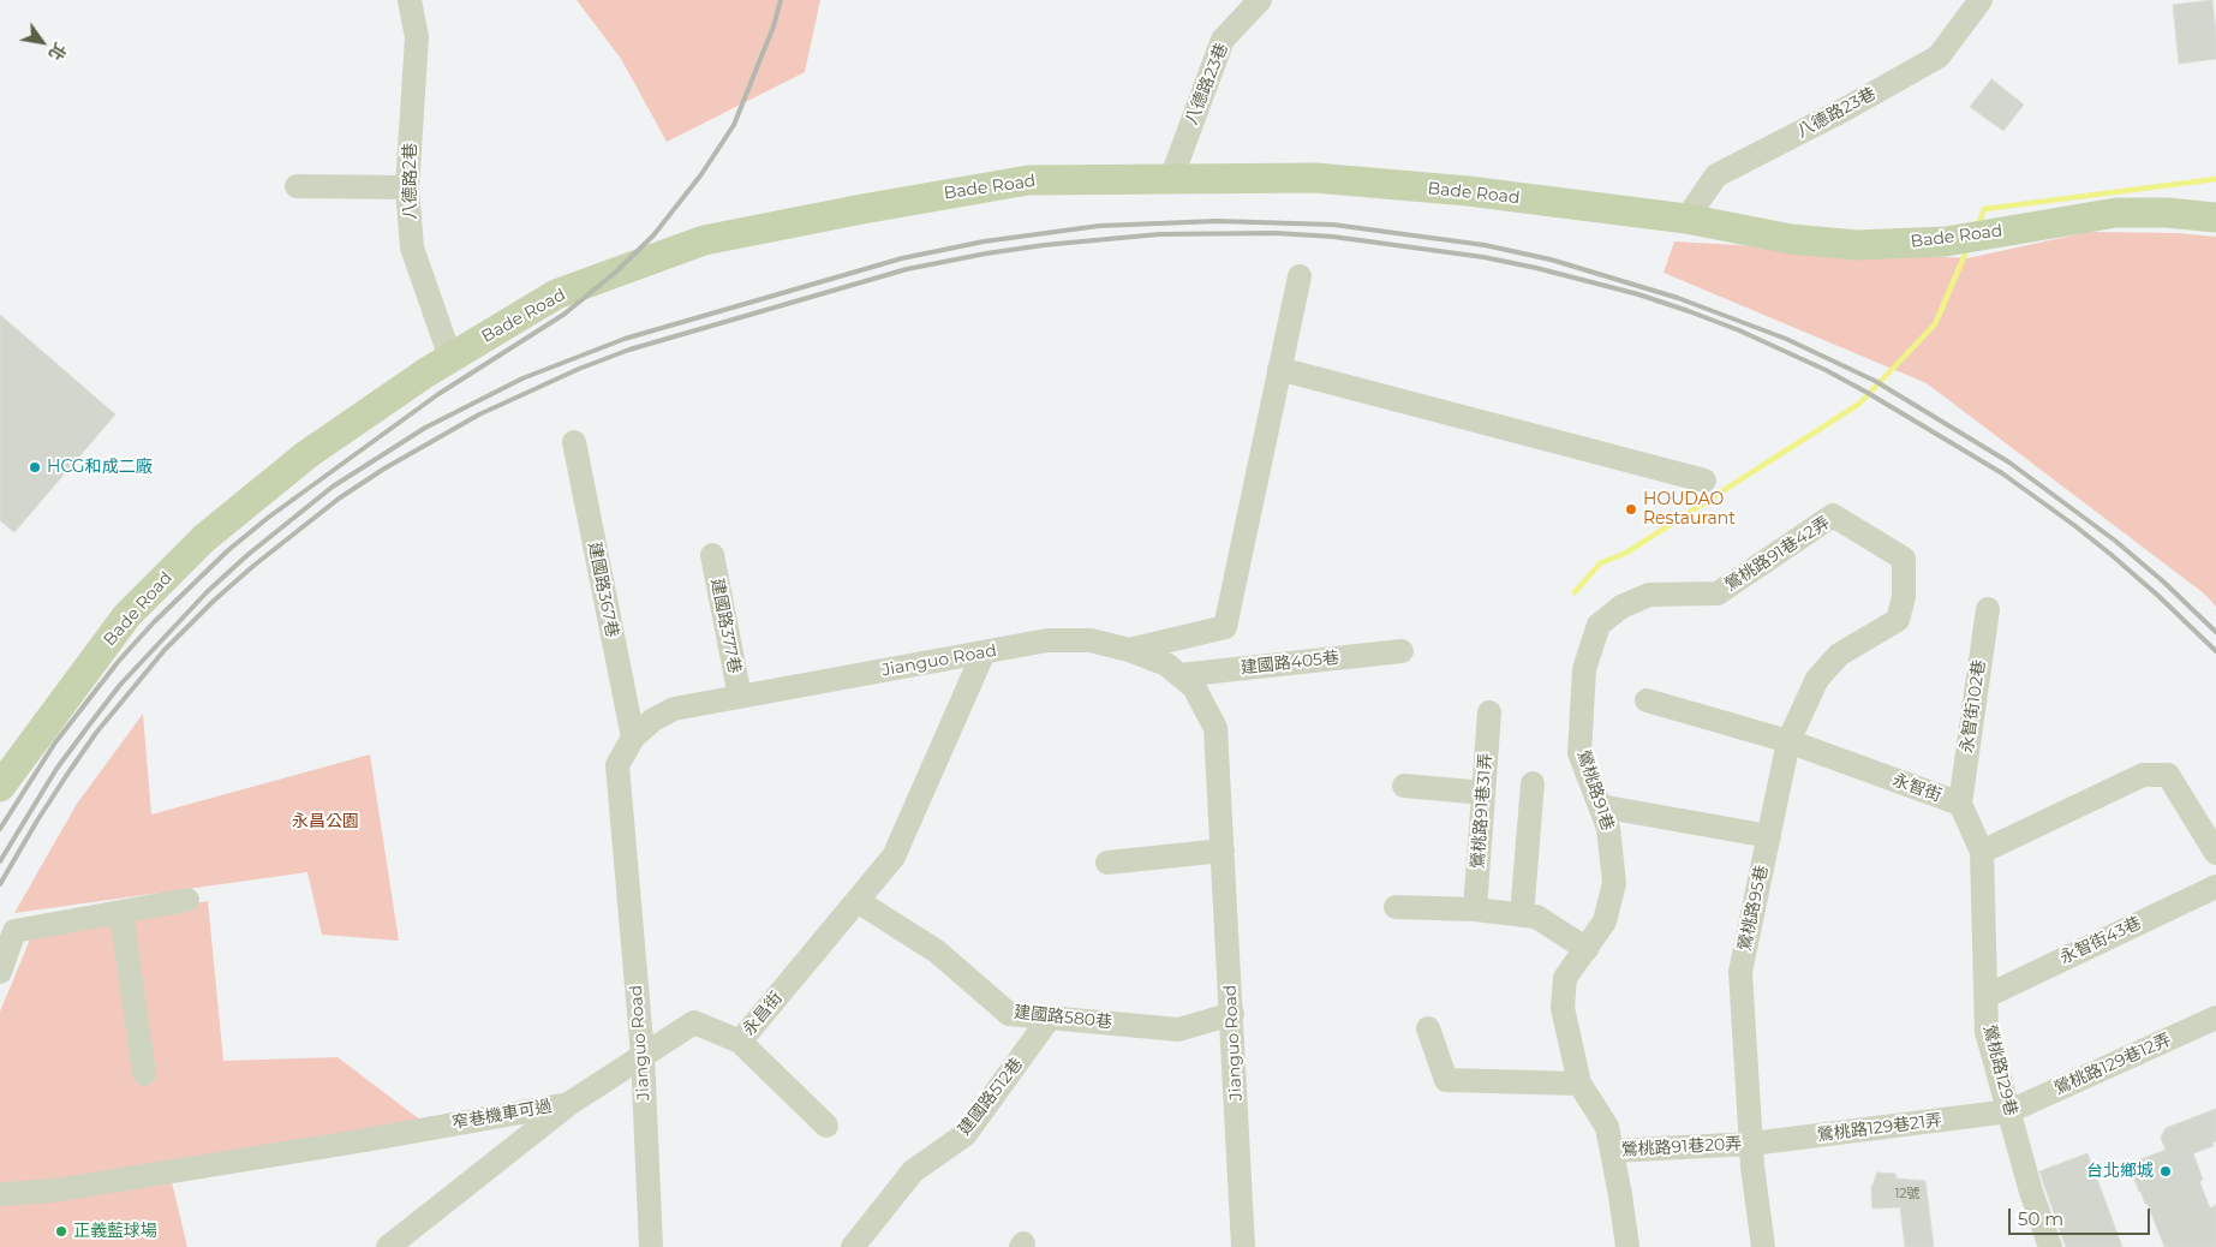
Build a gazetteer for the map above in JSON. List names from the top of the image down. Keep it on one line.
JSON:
{"streets":{"main road":["Bade Road"],"street":["八德路23巷","八德路2巷","鶯桃路91巷42弄","建國路367巷","建國路377巷","Jianguo Road","建國路405巷","永智街102巷","永智街","鶯桃路91巷","鶯桃路91巷31弄","鶯桃路95巷","永智街43巷","永昌街","建國路580巷","鶯桃路129巷12弄","鶯桃路129巷","建國路512巷","窄巷機車可過","鶯桃路129巷21弄","鶯桃路91巷20弄"]},"crossings":[["八德路23巷","Bade Road"],["八德路2巷","Bade Road"],["鶯桃路91巷42弄","鶯桃路91巷"],["鶯桃路91巷42弄","鶯桃路95巷"],["建國路367巷","Jianguo Road"],["建國路377巷","Jianguo Road"],["Jianguo Road","建國路405巷"],["Jianguo Road","永昌街"],["Jianguo Road","建國路580巷"],["永智街102巷","永智街"],["永智街","鶯桃路95巷"],["永智街","鶯桃路129巷"],["鶯桃路91巷","鶯桃路91巷20弄"],["鶯桃路95巷","鶯桃路129巷21弄"],["鶯桃路95巷","鶯桃路91巷20弄"],["永智街43巷","鶯桃路129巷"],["永昌街","建國路580巷"],["永昌街","窄巷機車可過"],["建國路580巷","建國路512巷"],["鶯桃路129巷12弄","鶯桃路129巷"],["鶯桃路129巷12弄","鶯桃路129巷21弄"],["鶯桃路129巷","鶯桃路129巷21弄"],["鶯桃路129巷21弄","鶯桃路91巷20弄"]],"parks":["永昌公園"],"places":["HCG和成二廠","HOUDAO Restaurant","台北鄉城","正義藍球場"],"house_numbers":["12號"],"scale_bar":"50 m","north":"bottom right"}
